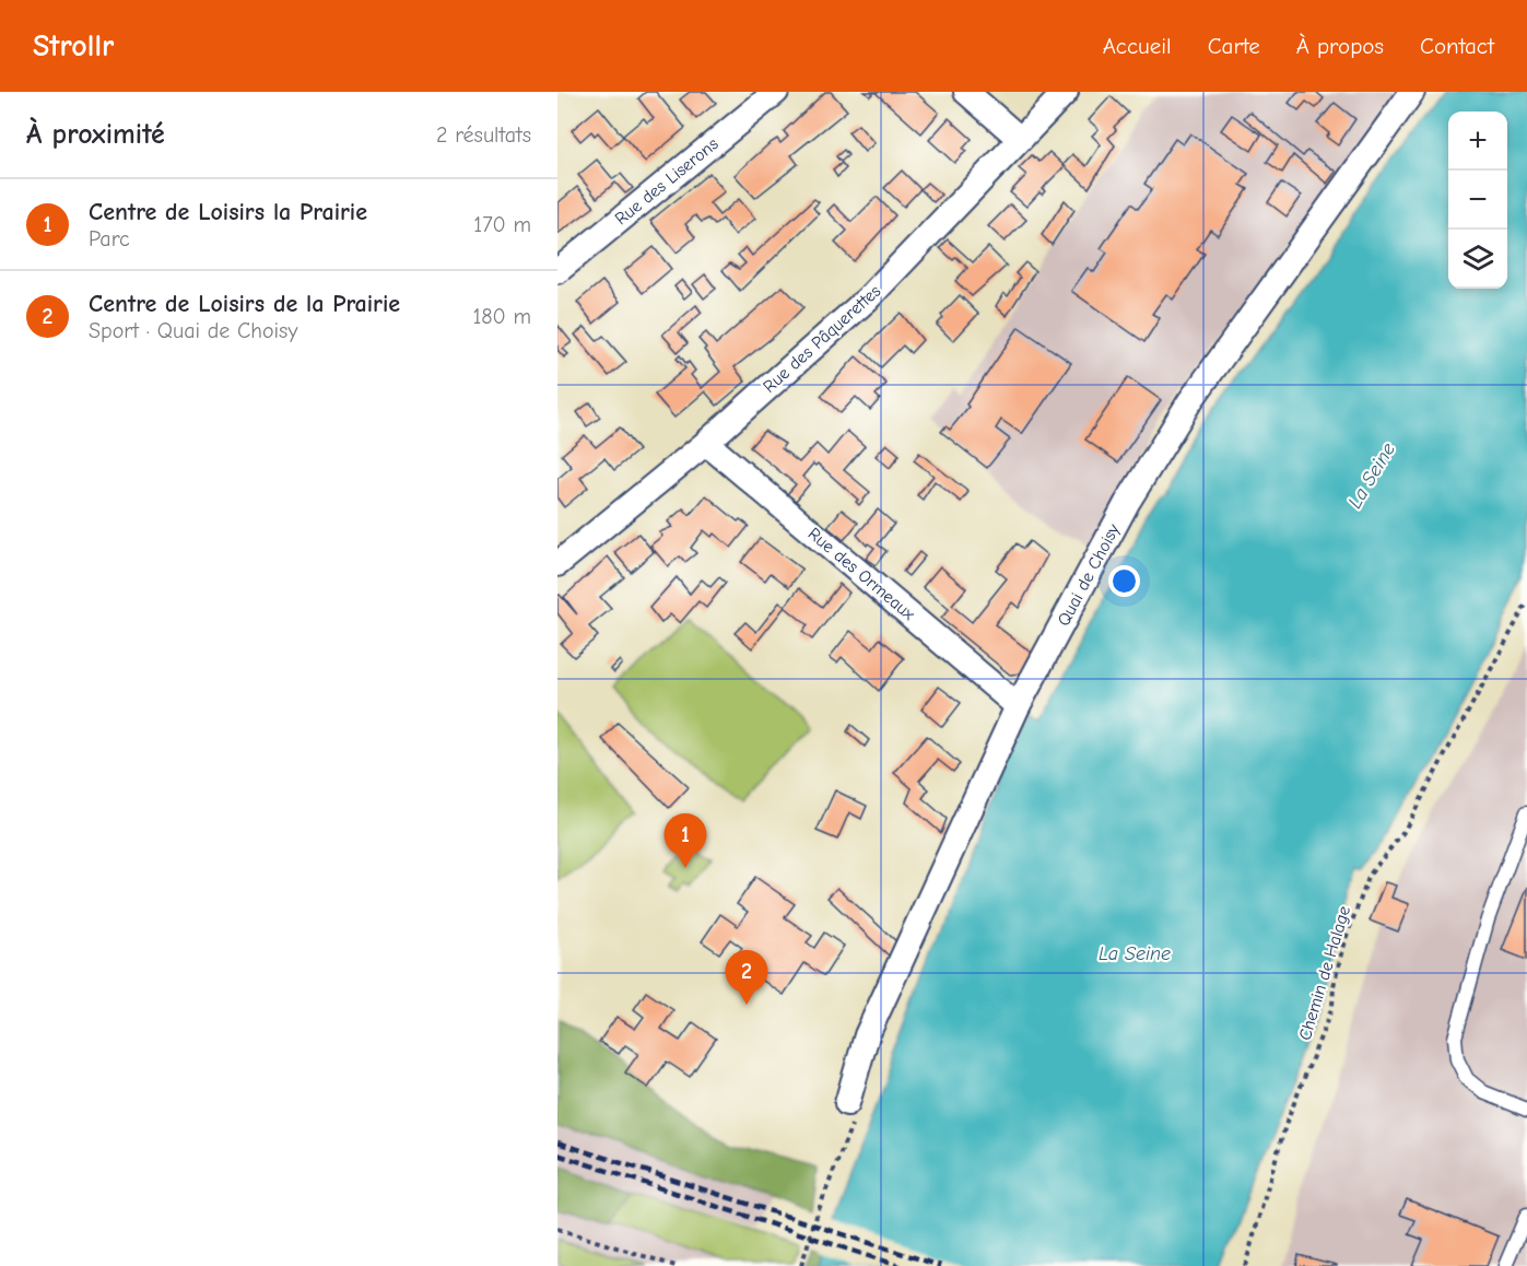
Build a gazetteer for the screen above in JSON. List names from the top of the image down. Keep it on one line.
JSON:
{"streets":{"street":["Rue des Liserons","Rue des Pâquerettes","Rue des Ormeaux","Quai de Choisy"],"path":["Chemin de Halage"]},"crossings":[["Rue des Pâquerettes","Rue des Ormeaux"],["Rue des Ormeaux","Quai de Choisy"]],"water":["La Seine"],"page":{"header":"Strollr","nav":["Accueil","Carte","À propos","Contact"],"heading":["À proximité","2 résultats"],"map_buttons":["+","−"],"list":[{"mark":"1","name":"Centre de Loisirs la Prairie","note":"Parc","value":"170 m"},{"mark":"2","name":"Centre de Loisirs de la Prairie","note":"Sport · Quai de Choisy","value":"180 m"}],"pins":["1","2"]}}
